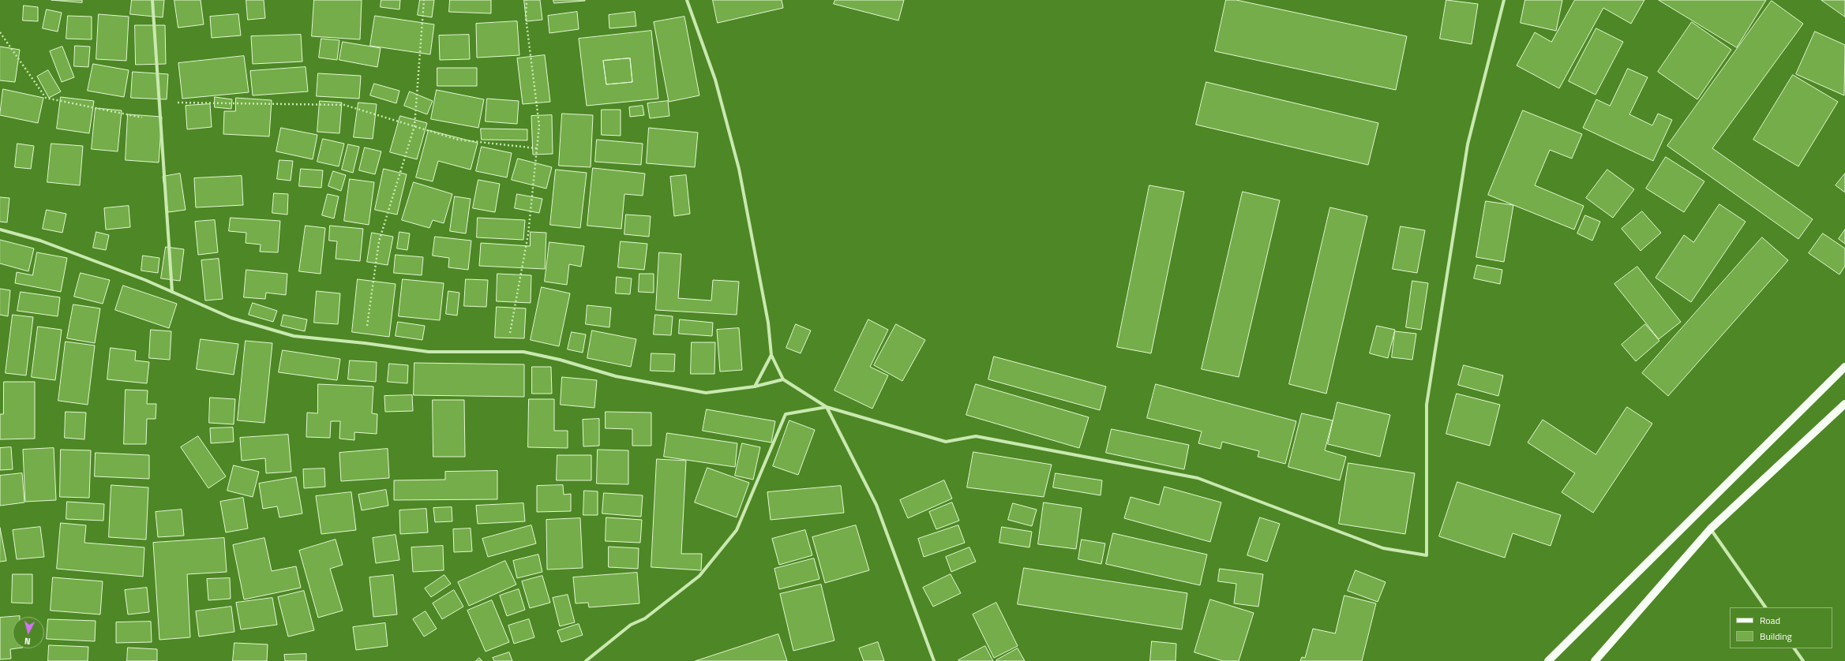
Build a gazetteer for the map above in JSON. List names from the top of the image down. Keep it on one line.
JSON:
{"legend":["Road","Building"],"north":"bottom"}
